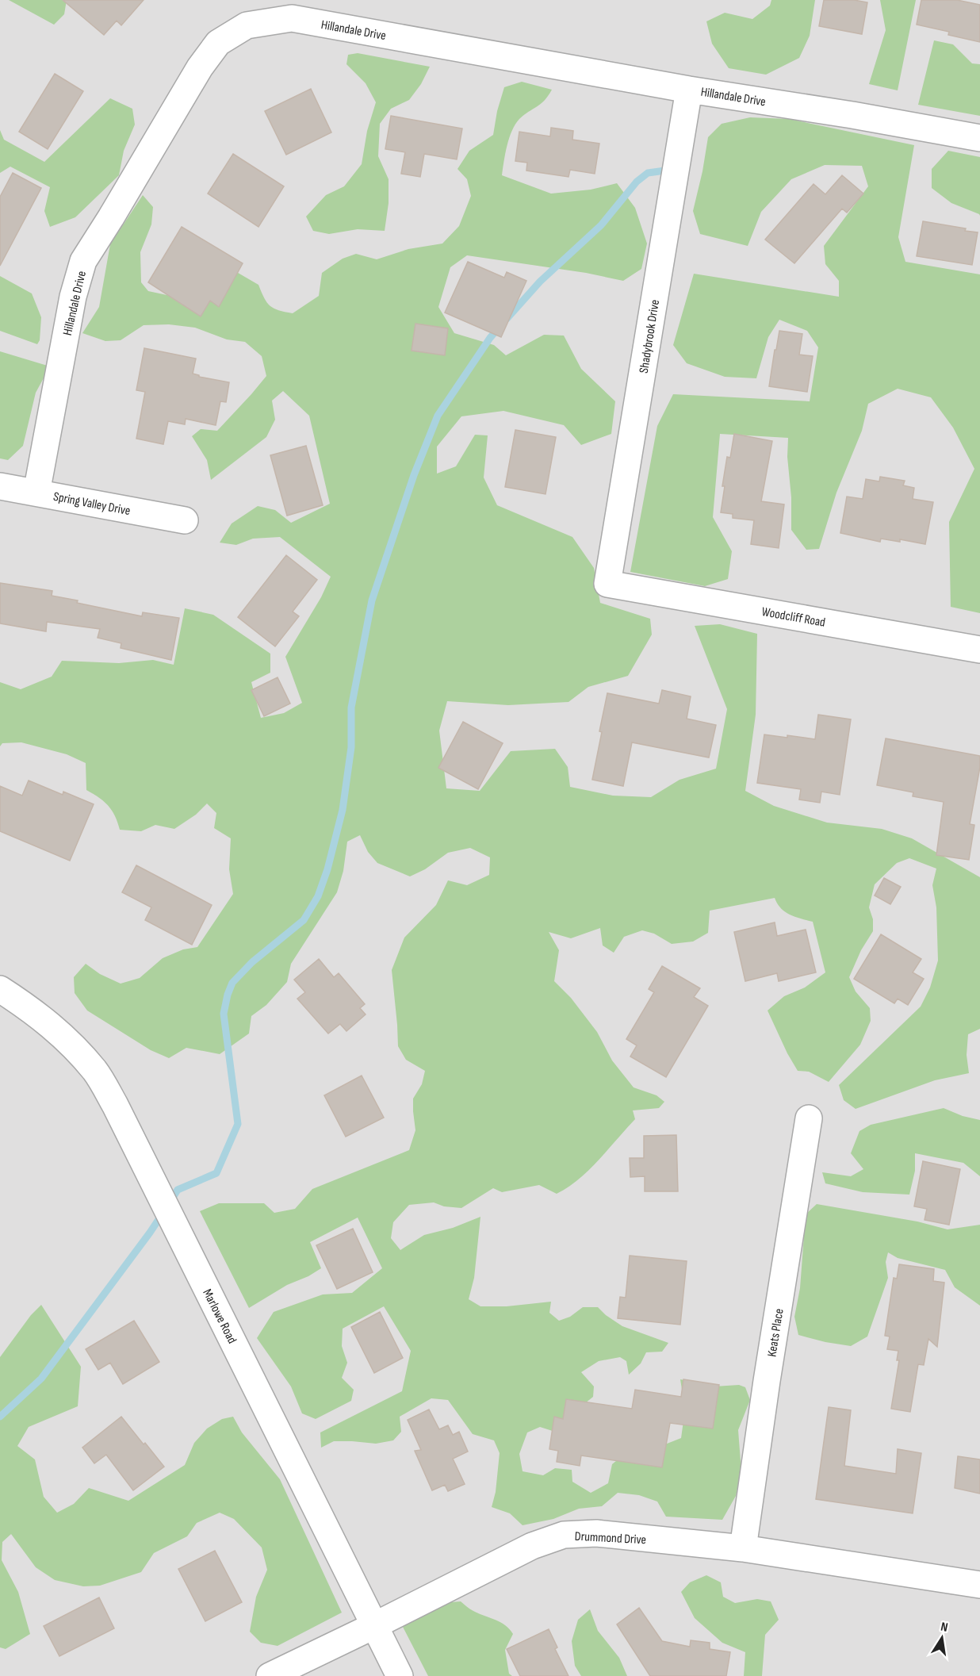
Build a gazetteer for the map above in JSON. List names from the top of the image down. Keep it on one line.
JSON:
{"streets":{"street":["Hillandale Drive","Shadybrook Drive","Spring Valley Drive","Woodcliff Road","Marlowe Road","Keats Place","Drummond Drive"]},"crossings":[["Hillandale Drive","Shadybrook Drive"],["Hillandale Drive","Spring Valley Drive"],["Shadybrook Drive","Woodcliff Road"],["Marlowe Road","Drummond Drive"],["Keats Place","Drummond Drive"]],"north":"top"}
